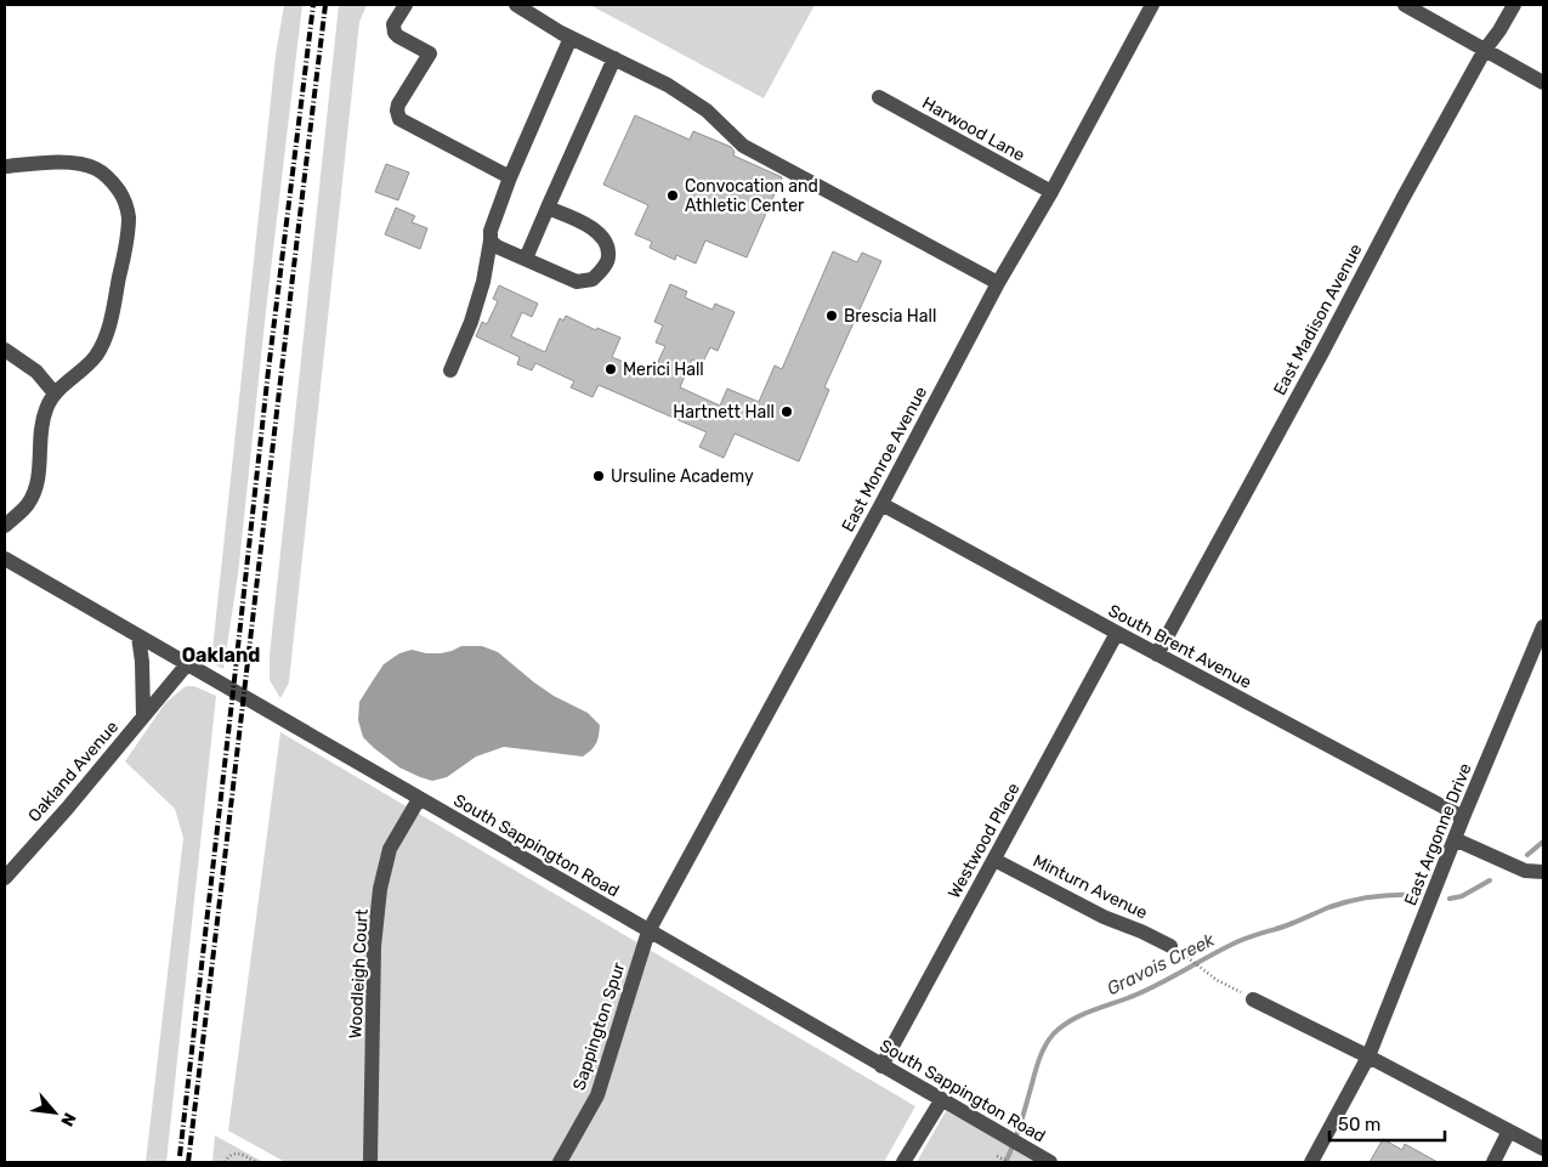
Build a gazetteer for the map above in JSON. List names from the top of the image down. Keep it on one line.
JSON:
{"streets":{"street":["Harwood Lane","East Madison Avenue","East Monroe Avenue","South Brent Avenue","Oakland Avenue","East Argonne Drive","Westwood Place","South Sappington Road","Minturn Avenue","Woodleigh Court","Sappington Spur"]},"crossings":[["Harwood Lane","East Monroe Avenue"],["East Madison Avenue","South Brent Avenue"],["East Monroe Avenue","South Brent Avenue"],["East Monroe Avenue","South Sappington Road"],["East Monroe Avenue","Sappington Spur"],["South Brent Avenue","East Argonne Drive"],["South Brent Avenue","Westwood Place"],["Oakland Avenue","South Sappington Road"],["Westwood Place","South Sappington Road"],["Westwood Place","Minturn Avenue"],["South Sappington Road","Woodleigh Court"],["South Sappington Road","Sappington Spur"]],"districts":["Oakland"],"water":["Gravois Creek"],"places":["Convocation and Athletic Center","Brescia Hall","Merici Hall","Hartnett Hall","Ursuline Academy"],"scale_bar":"50 m","north":"bottom right"}
